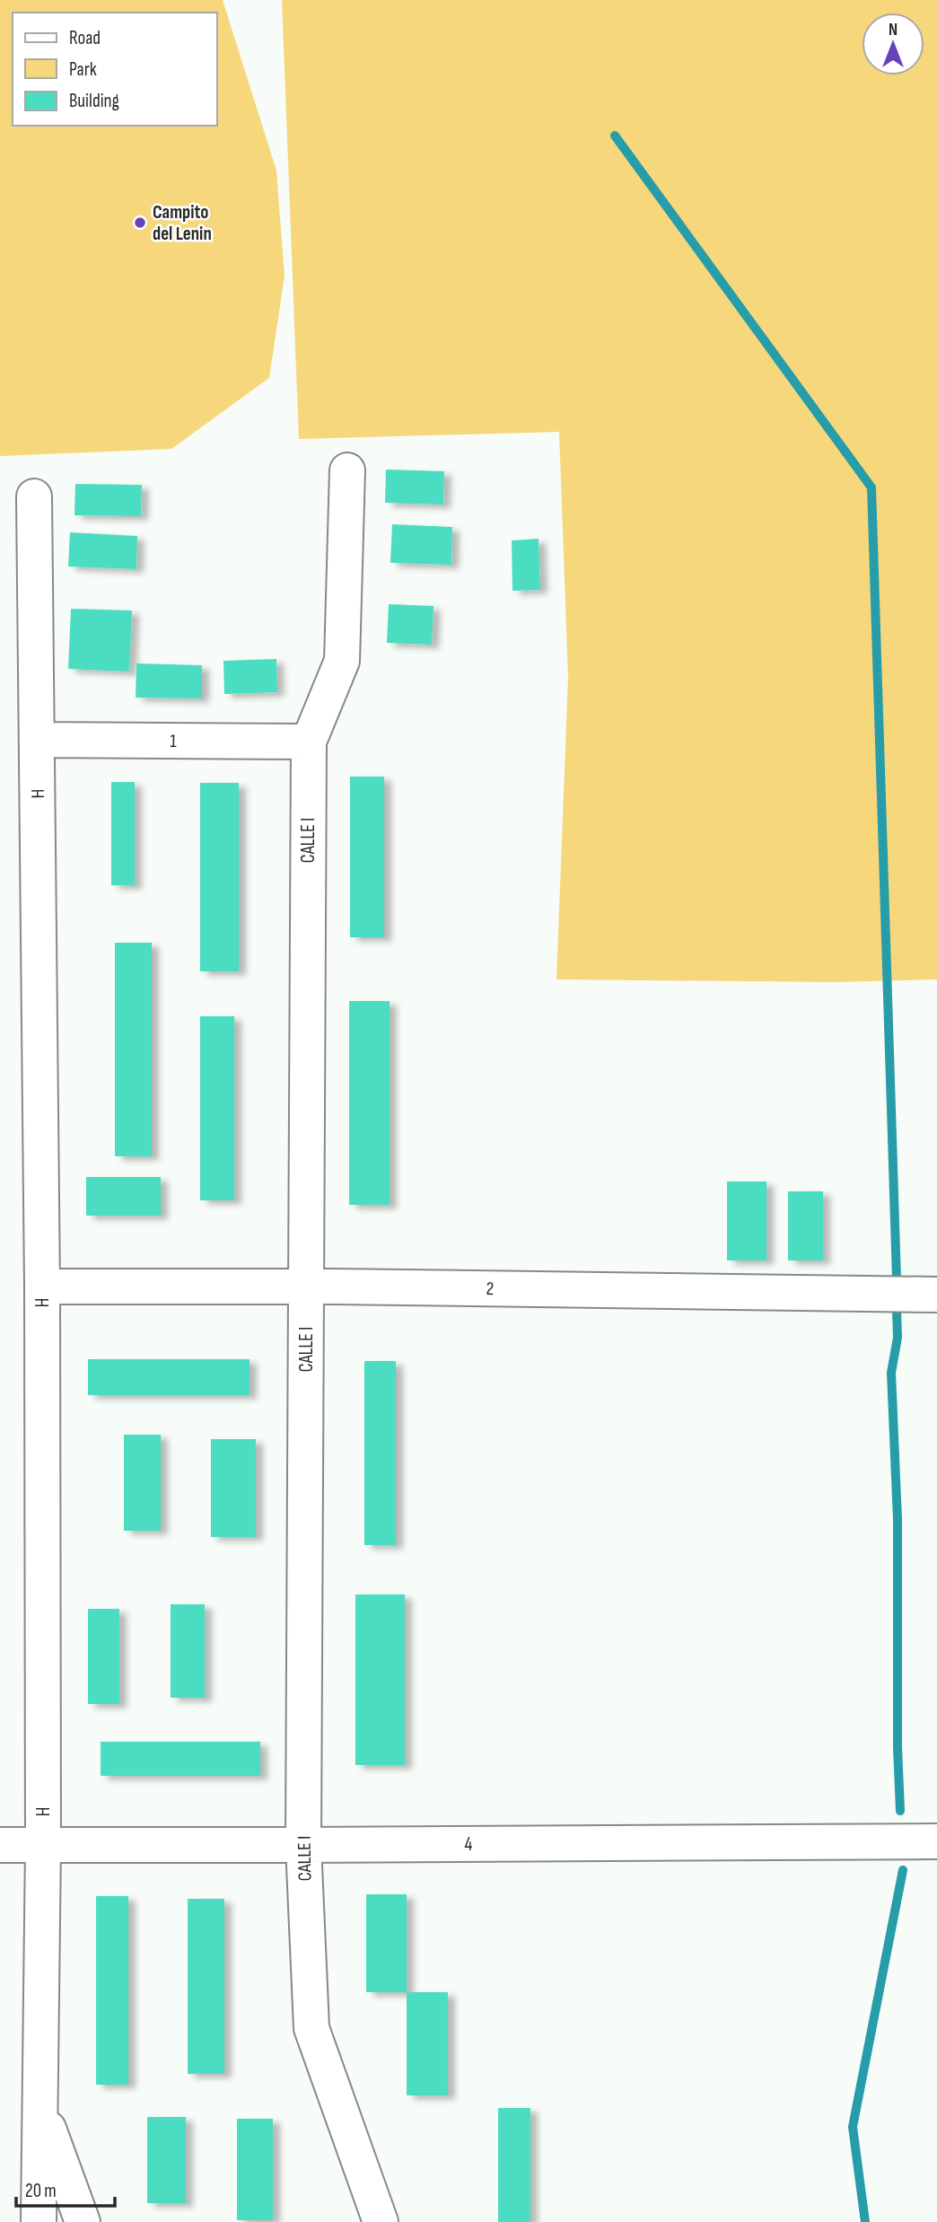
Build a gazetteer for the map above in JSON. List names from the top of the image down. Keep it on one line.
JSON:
{"streets":{"street":["1","H","CALLE I","2","4"]},"crossings":[["1","H"],["1","CALLE I"],["H","2"],["H","4"],["CALLE I","2"],["CALLE I","4"]],"places":["Campito del Lenin"],"legend":["Road","Park","Building"],"scale_bar":"20 m","north":"top"}
